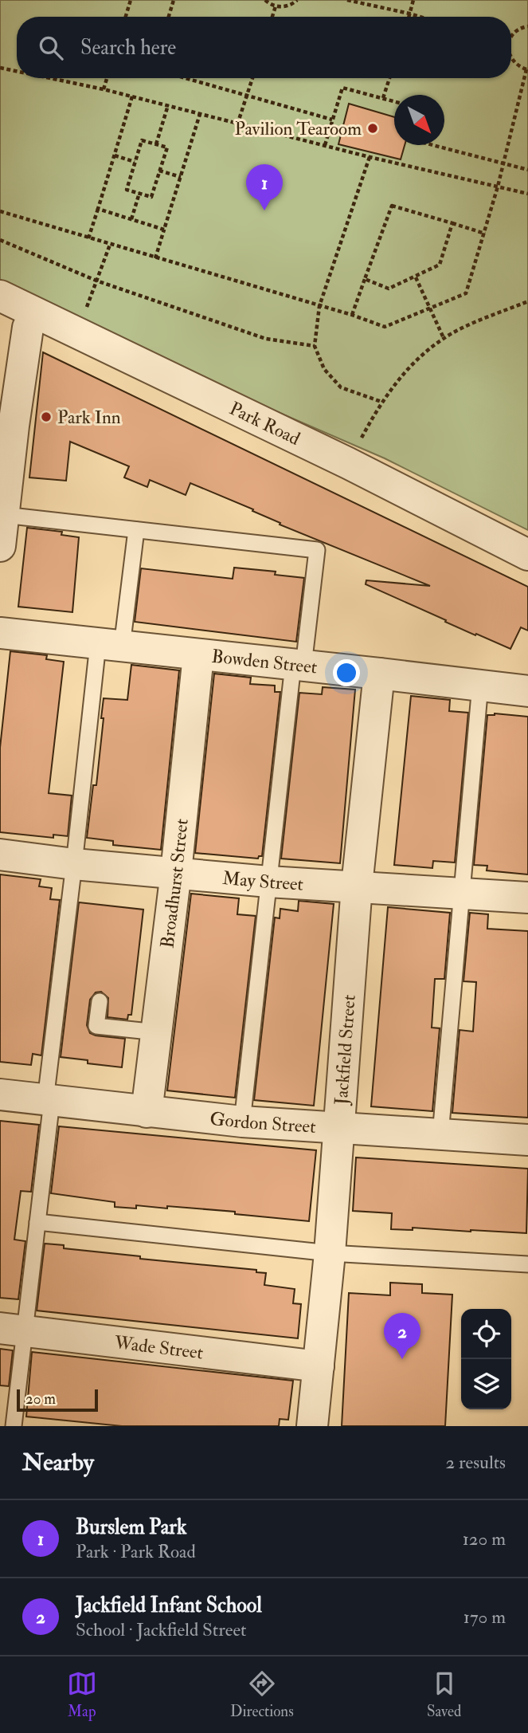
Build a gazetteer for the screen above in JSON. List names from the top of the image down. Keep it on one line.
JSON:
{"streets":{"street":["Park Road","Bowden Street","May Street","Broadhurst Street","Jackfield Street","Gordon Street","Wade Street"]},"crossings":[["Bowden Street","Broadhurst Street"],["Bowden Street","Jackfield Street"],["May Street","Broadhurst Street"],["May Street","Jackfield Street"],["Broadhurst Street","Gordon Street"],["Jackfield Street","Gordon Street"],["Jackfield Street","Wade Street"]],"places":["Pavilion Tearoom","Park Inn"],"scale_bar":"20 m","north":"bottom right","page":{"search":"Search here","pins":["1","2"],"scale":"20 m","heading":["Nearby","2 results"],"list":[{"mark":"1","name":"Burslem Park","note":"Park · Park Road","value":"120 m"},{"mark":"2","name":"Jackfield Infant School","note":"School · Jackfield Street","value":"170 m"}],"nav":["Map","Directions","Saved"]}}
